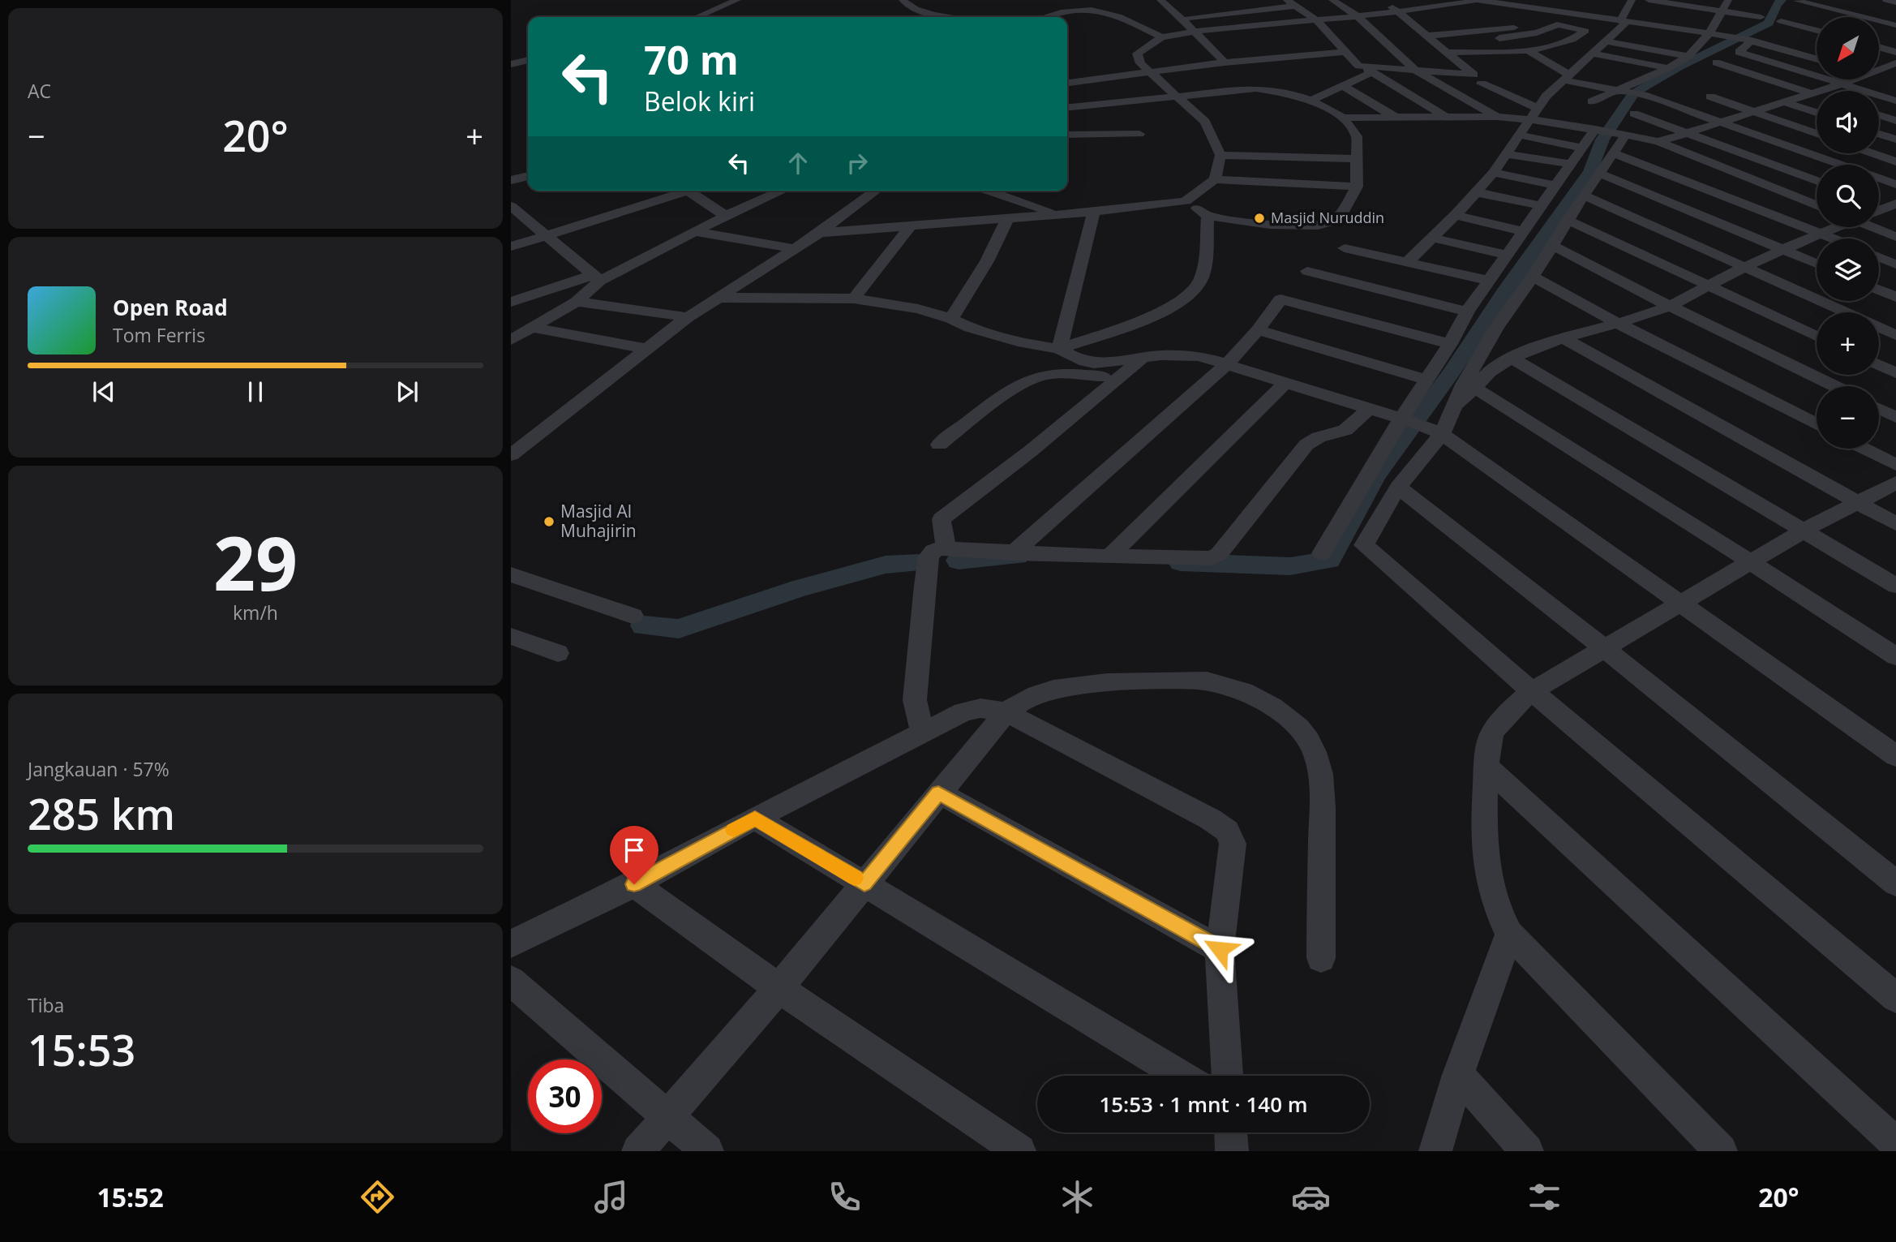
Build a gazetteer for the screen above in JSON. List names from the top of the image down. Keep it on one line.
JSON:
{"places":["Masjid Nuruddin","Masjid Al Muhajirin"],"north":"bottom left","page":{"tile":["AC",["29","km/h"],["Jangkauan · 57%","285 km"],["Tiba","15:53"]],"map_buttons":["+","−"],"turn":["70 m","Belok kiri"],"heat":["−","20°","+"],"song":["Open Road","Tom Ferris"],"limit":"30","trip":"15:53 · 1 mnt · 140 m","tabs":["15:52","20°"]}}
